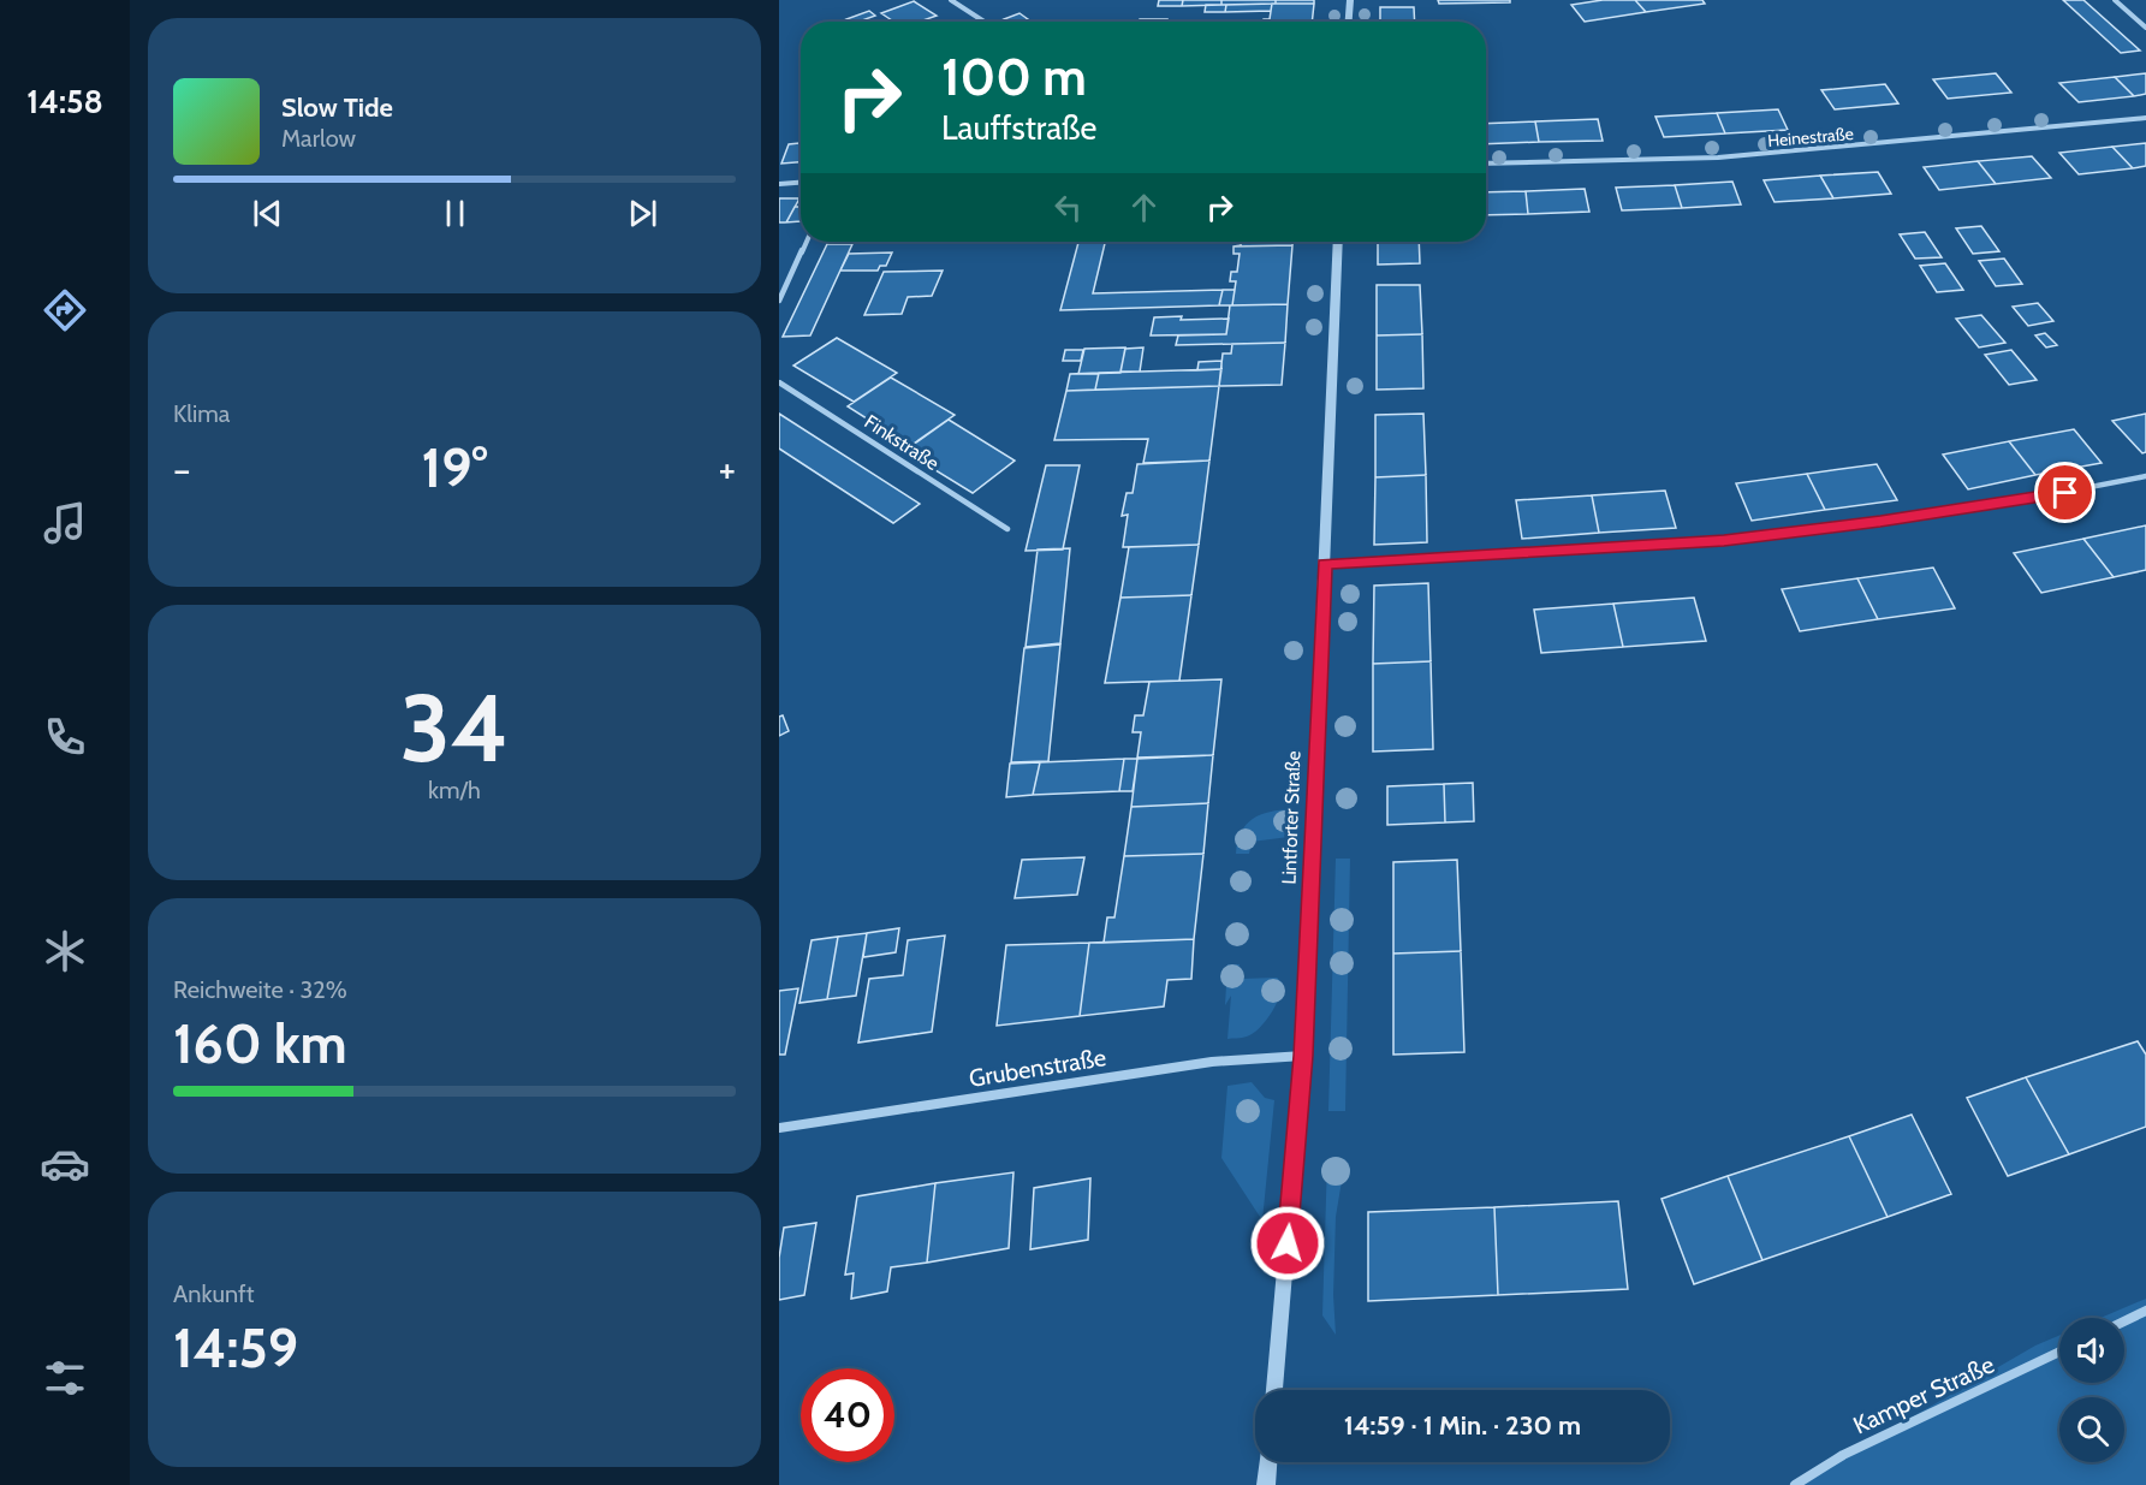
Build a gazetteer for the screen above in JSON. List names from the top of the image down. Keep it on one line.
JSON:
{"streets":{"street":["Heinestraße","Finkstraße","Lintforter Straße","Grubenstraße","Kamper Straße"]},"crossings":[["Lintforter Straße","Grubenstraße"]],"page":{"tabs":"14:58","turn":["100 m","Lauffstraße"],"song":["Slow Tide","Marlow"],"tile":["Klima",["34","km/h"],["Reichweite · 32%","160 km"],["Ankunft","14:59"]],"heat":["−","19°","+"],"limit":"40","trip":"14:59 · 1 Min. · 230 m"}}
